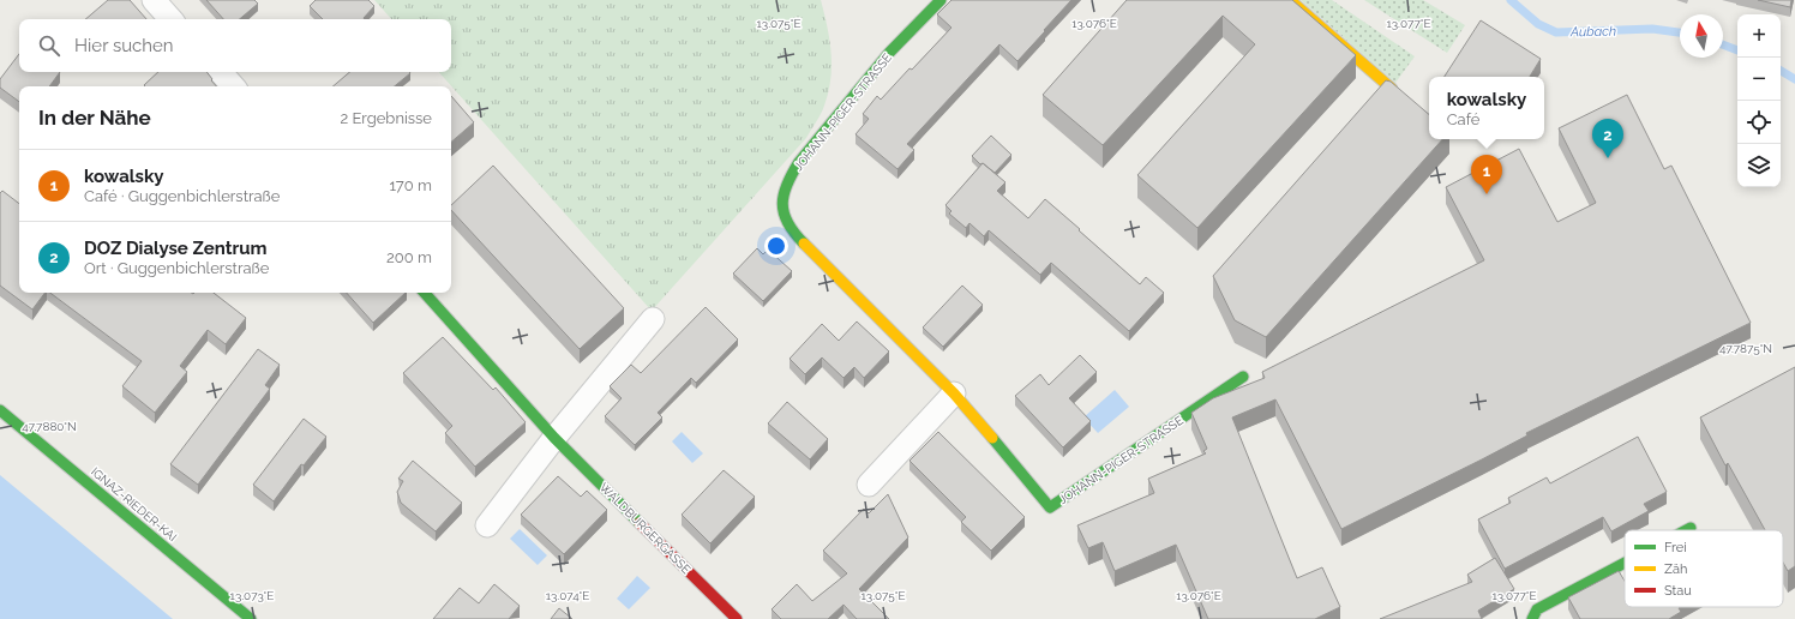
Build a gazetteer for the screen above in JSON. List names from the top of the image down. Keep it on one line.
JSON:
{"streets":{"street":["JOHANN-PIGER-STRASSE","IGNAZ-RIEDER-KAI","WALDBURGERGASSE"]},"water":["Aubach"],"legend":["Frei","Zäh","Stau"],"north":"top","page":{"map_buttons":["+","−"],"search":"Hier suchen","popup":["kowalsky","Café"],"heading":["In der Nähe","2 Ergebnisse"],"pins":["2","1"],"list":[{"mark":"1","name":"kowalsky","note":"Café · Guggenbichlerstraße","value":"170 m"},{"mark":"2","name":"DOZ Dialyse Zentrum","note":"Ort · Guggenbichlerstraße","value":"200 m"}]},"coordinates":["13.075°E","13.076°E","13.077°E","47.7875°N","47.7880°N","13.073°E","13.074°E"]}
